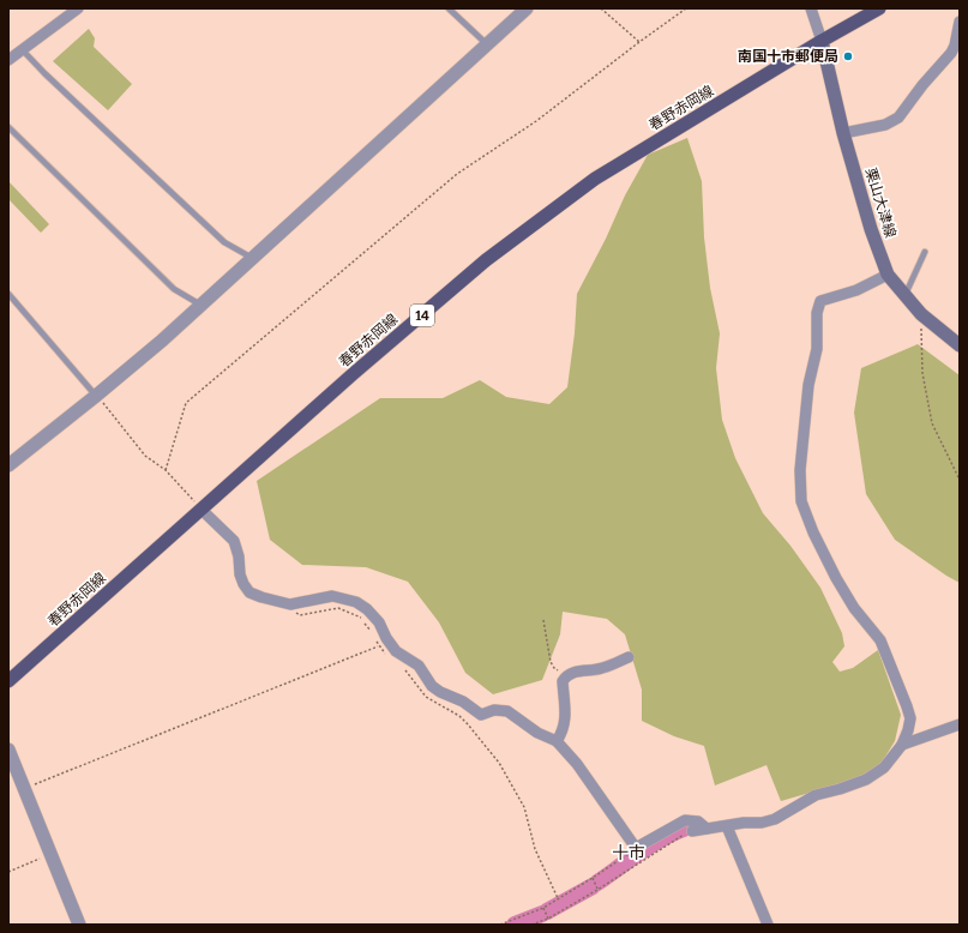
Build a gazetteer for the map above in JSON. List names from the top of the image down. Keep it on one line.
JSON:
{"streets":{"main road":["春野赤岡線","栗山大津線","14"]},"crossings":[["春野赤岡線","栗山大津線"]],"districts":["十市"],"places":["南国十市郵便局"]}
